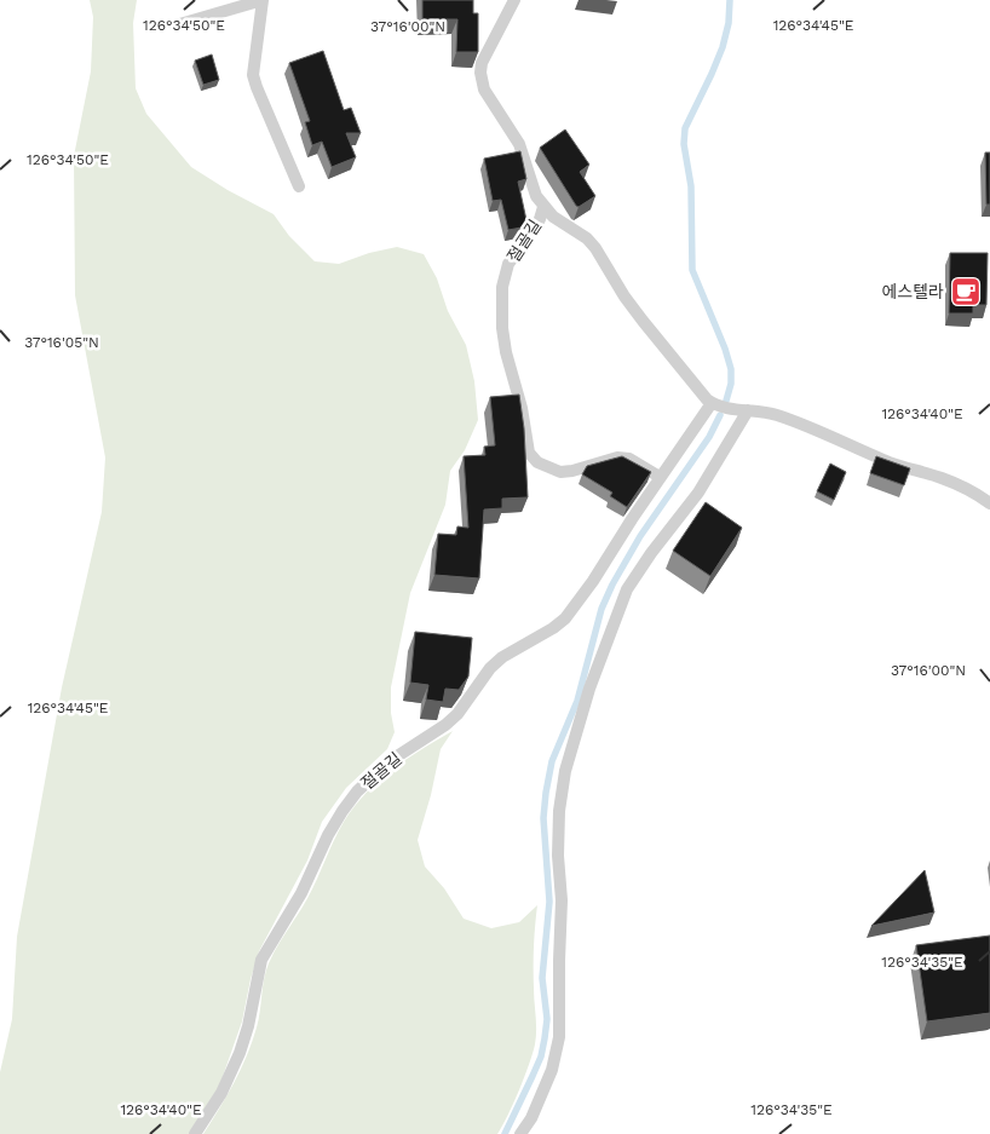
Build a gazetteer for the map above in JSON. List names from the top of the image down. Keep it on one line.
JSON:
{"streets":{"lane":["절골길"]},"places":{"cafe":["에스텔라"]},"coordinates":["126°34'50\"E","126°34'45\"E","37°16'00\"N","37°16'05\"N","126°34'40\"E","126°34'35\"E"]}
